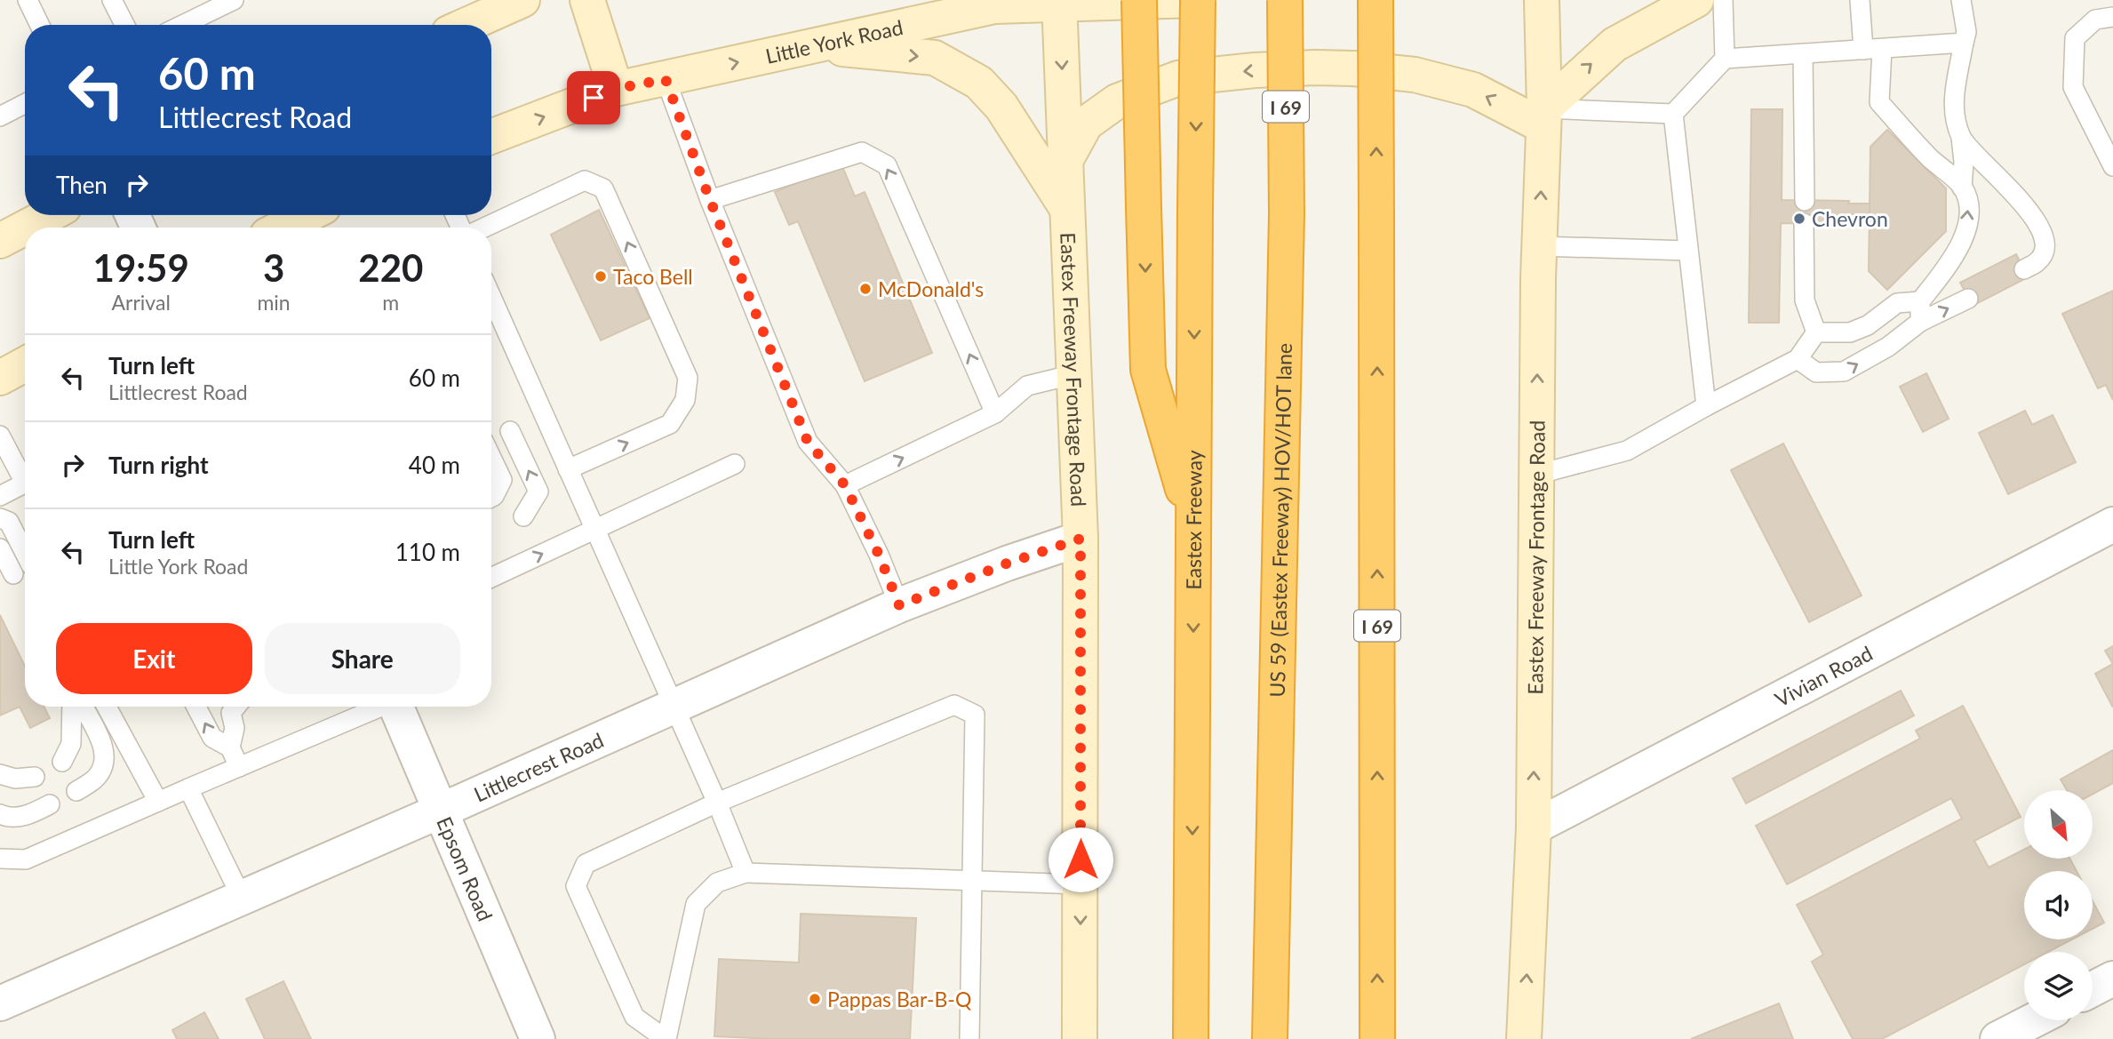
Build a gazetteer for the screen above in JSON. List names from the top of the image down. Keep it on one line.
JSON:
{"streets":{"highway":["I 69","Eastex Freeway","US 59 (Eastex Freeway) HOV/HOT lane"],"main road":["Little York Road","Eastex Freeway Frontage Road"],"street":["Vivian Road","Littlecrest Road","Epsom Road"]},"crossings":[["Little York Road","Eastex Freeway Frontage Road"],["Little York Road","Eastex Freeway"],["Eastex Freeway Frontage Road","Vivian Road"],["Eastex Freeway Frontage Road","Littlecrest Road"],["Littlecrest Road","Epsom Road"]],"one_way":["Little York Road"],"places":["Chevron","Taco Bell","McDonald's","Pappas Bar-B-Q"],"north":"bottom right","page":{"turn":["60 m","Littlecrest Road"],"then":"Then","eta":["19:59","Arrival","3","min","220","m"],"list":[{"name":"Turn left","note":"Littlecrest Road","value":"60 m"},{"name":"Turn right","value":"40 m"},{"name":"Turn left","note":"Little York Road","value":"110 m"}],"buttons":["Exit","Share"]}}
